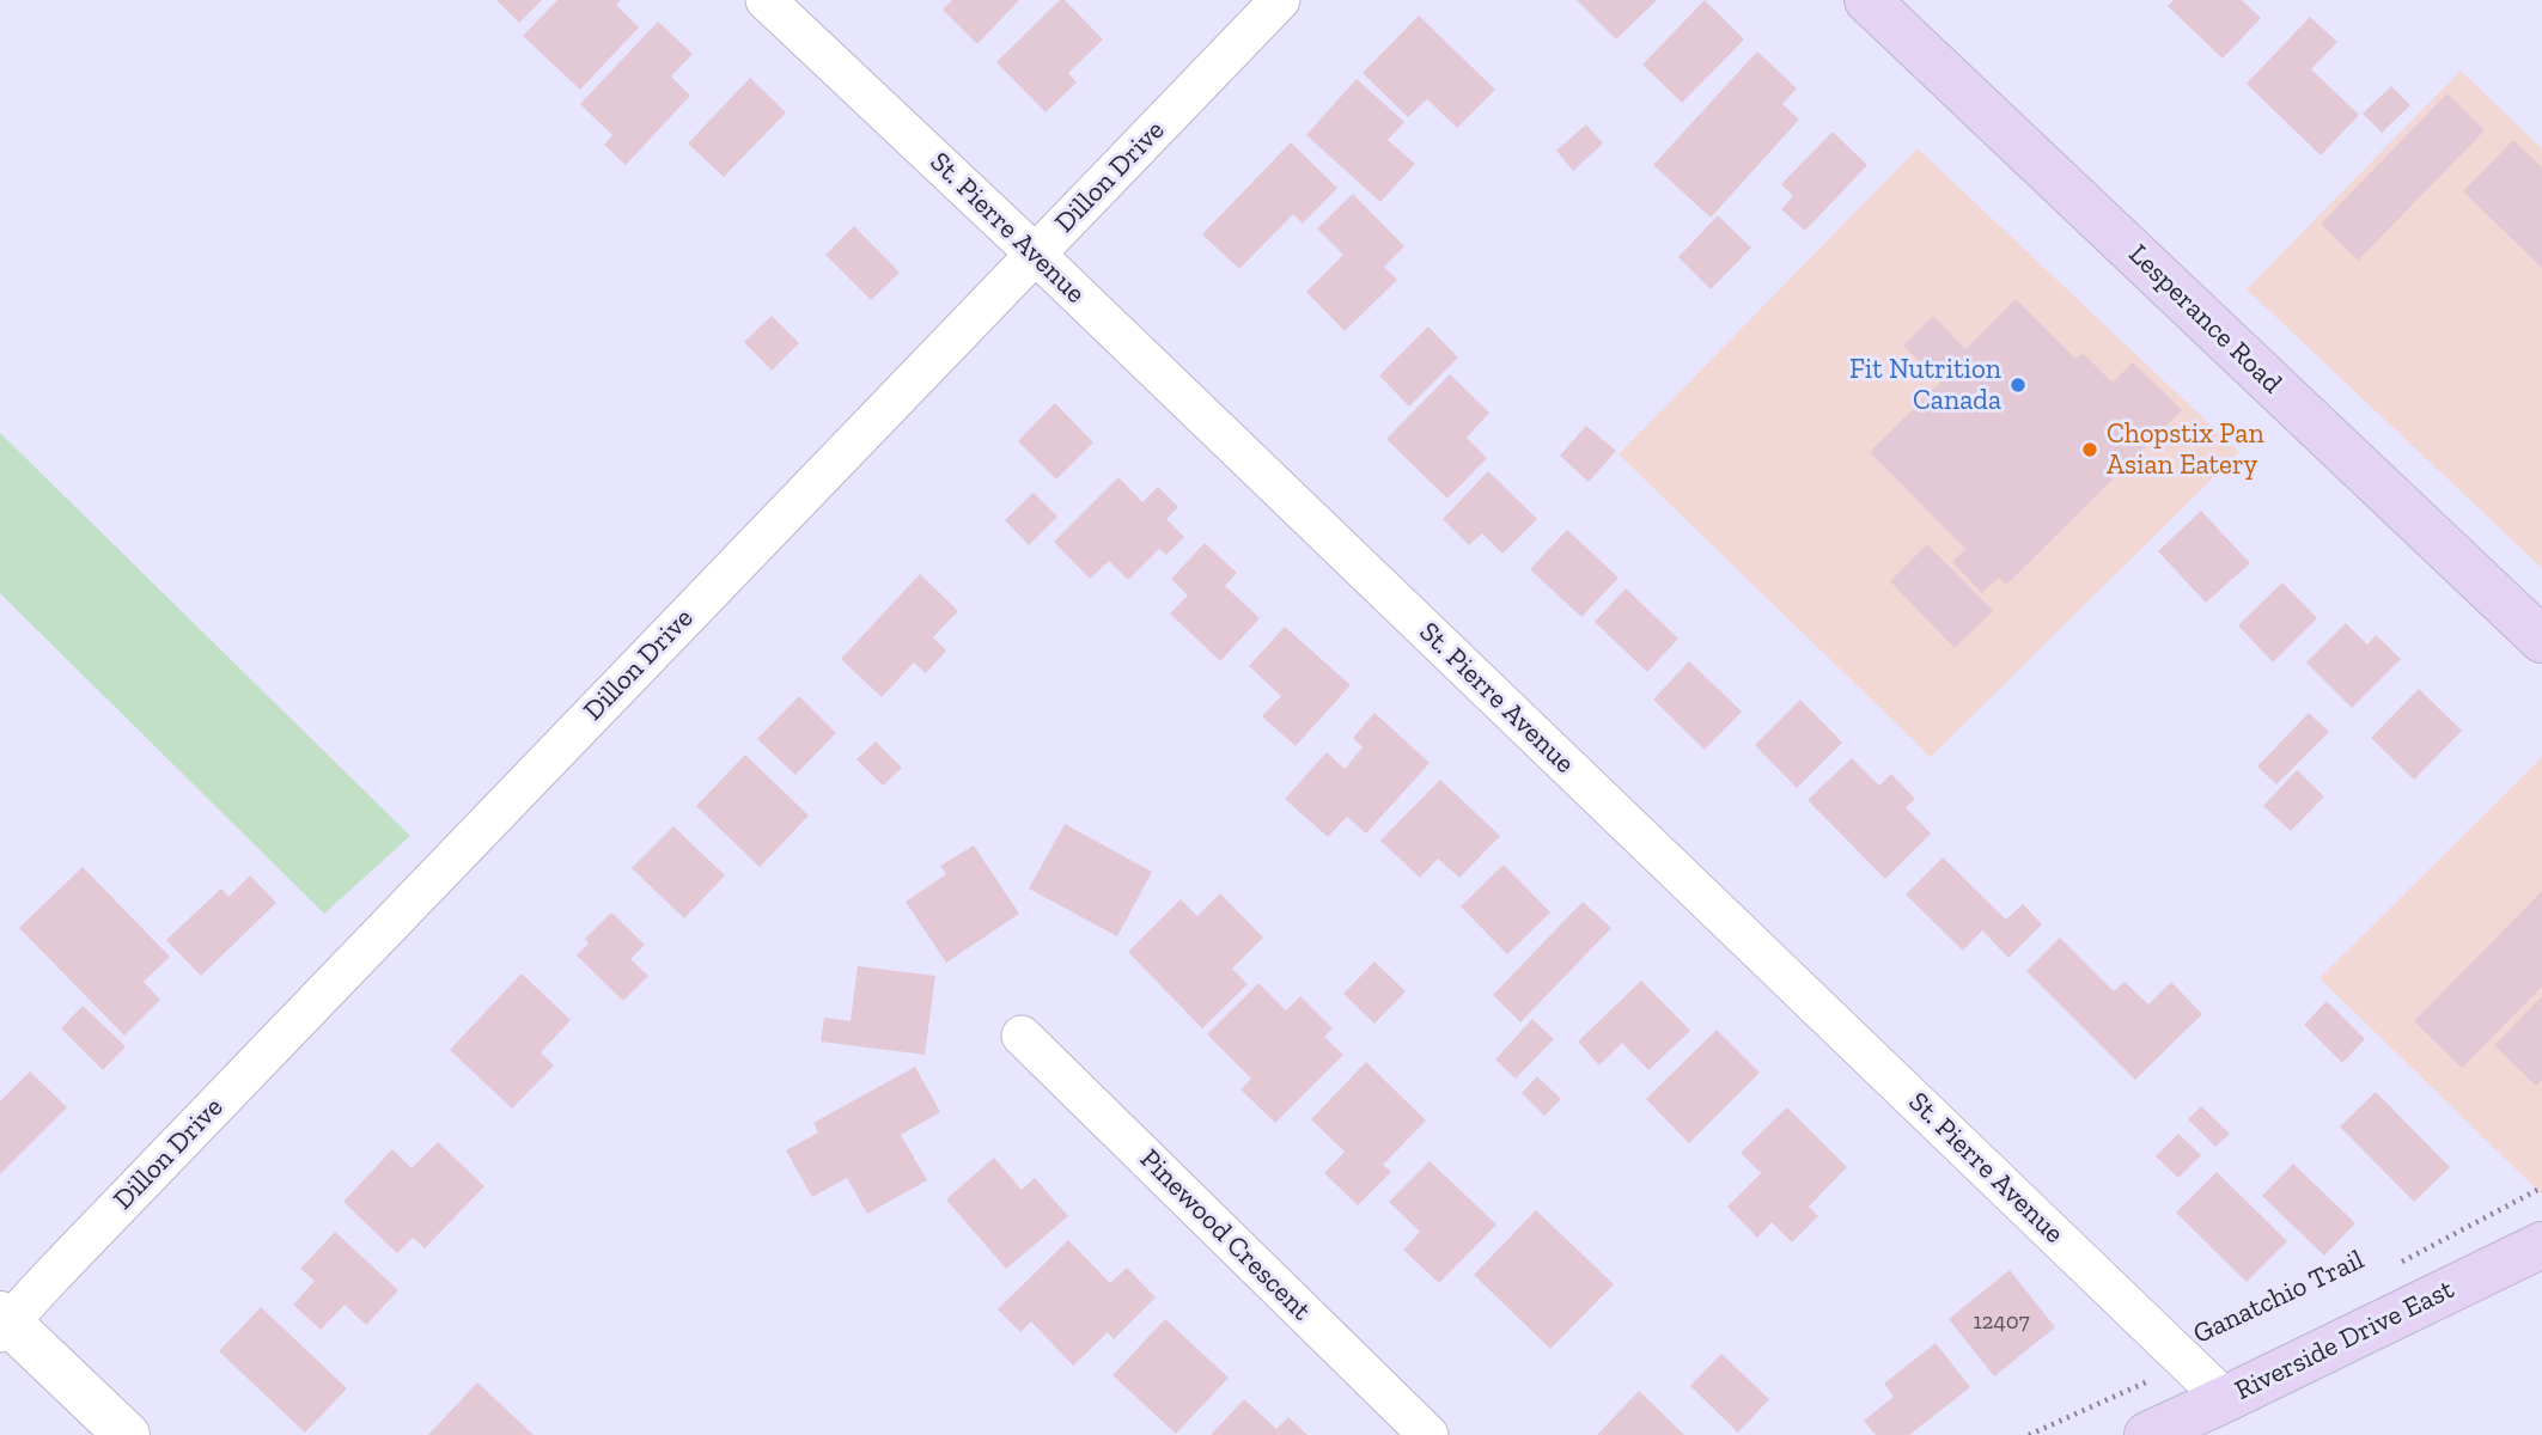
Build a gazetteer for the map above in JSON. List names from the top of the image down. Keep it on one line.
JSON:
{"streets":{"main road":["Lesperance Road","Riverside Drive East"],"street":["Dillon Drive","St. Pierre Avenue","Pinewood Crescent"],"path":["Ganatchio Trail"]},"crossings":[["Dillon Drive","St. Pierre Avenue"],["St. Pierre Avenue","Ganatchio Trail"],["St. Pierre Avenue","Riverside Drive East"]],"places":["Fit Nutrition Canada","Chopstix Pan Asian Eatery"],"house_numbers":["12407"]}
